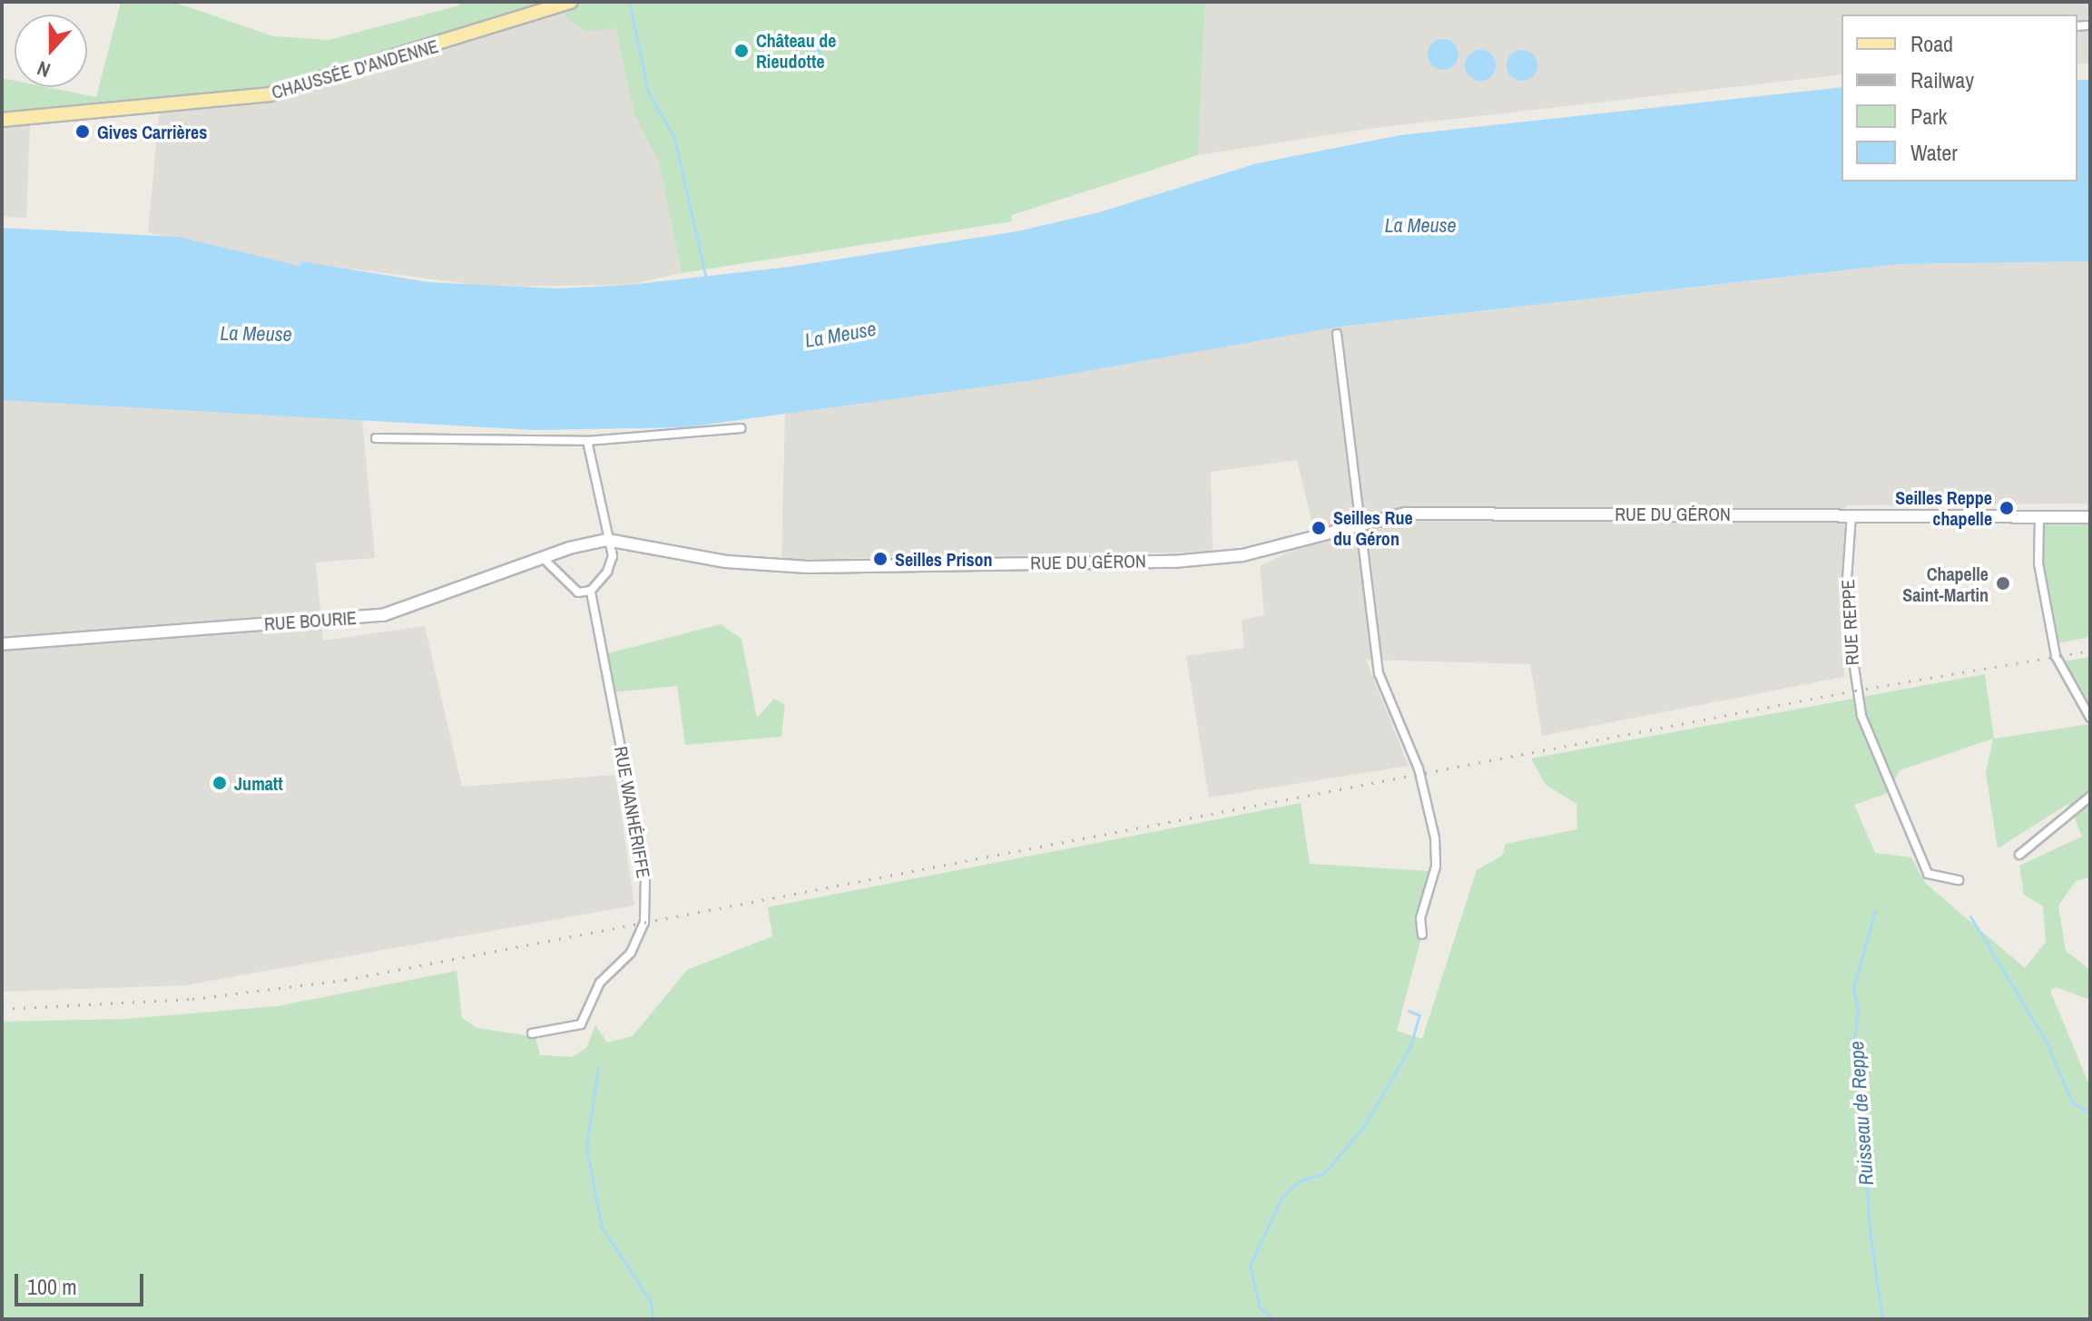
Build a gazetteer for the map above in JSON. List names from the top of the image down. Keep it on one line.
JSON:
{"streets":{"main road":["CHAUSSÉE D'ANDENNE","RUE DU GÉRON","RUE BOURIE"],"street":["RUE REPPE","RUE WANHÉRIFFE"]},"crossings":[["RUE DU GÉRON","RUE BOURIE"],["RUE DU GÉRON","RUE REPPE"]],"water":["La Meuse","Ruisseau de Reppe"],"places":["Château de Rieudotte","Gives Carrières","Seilles Reppe chapelle","Seilles Rue du Géron","Seilles Prison","Chapelle Saint-Martin","Jumatt"],"legend":["Road","Railway","Park","Water"],"scale_bar":"100 m","north":"bottom"}
